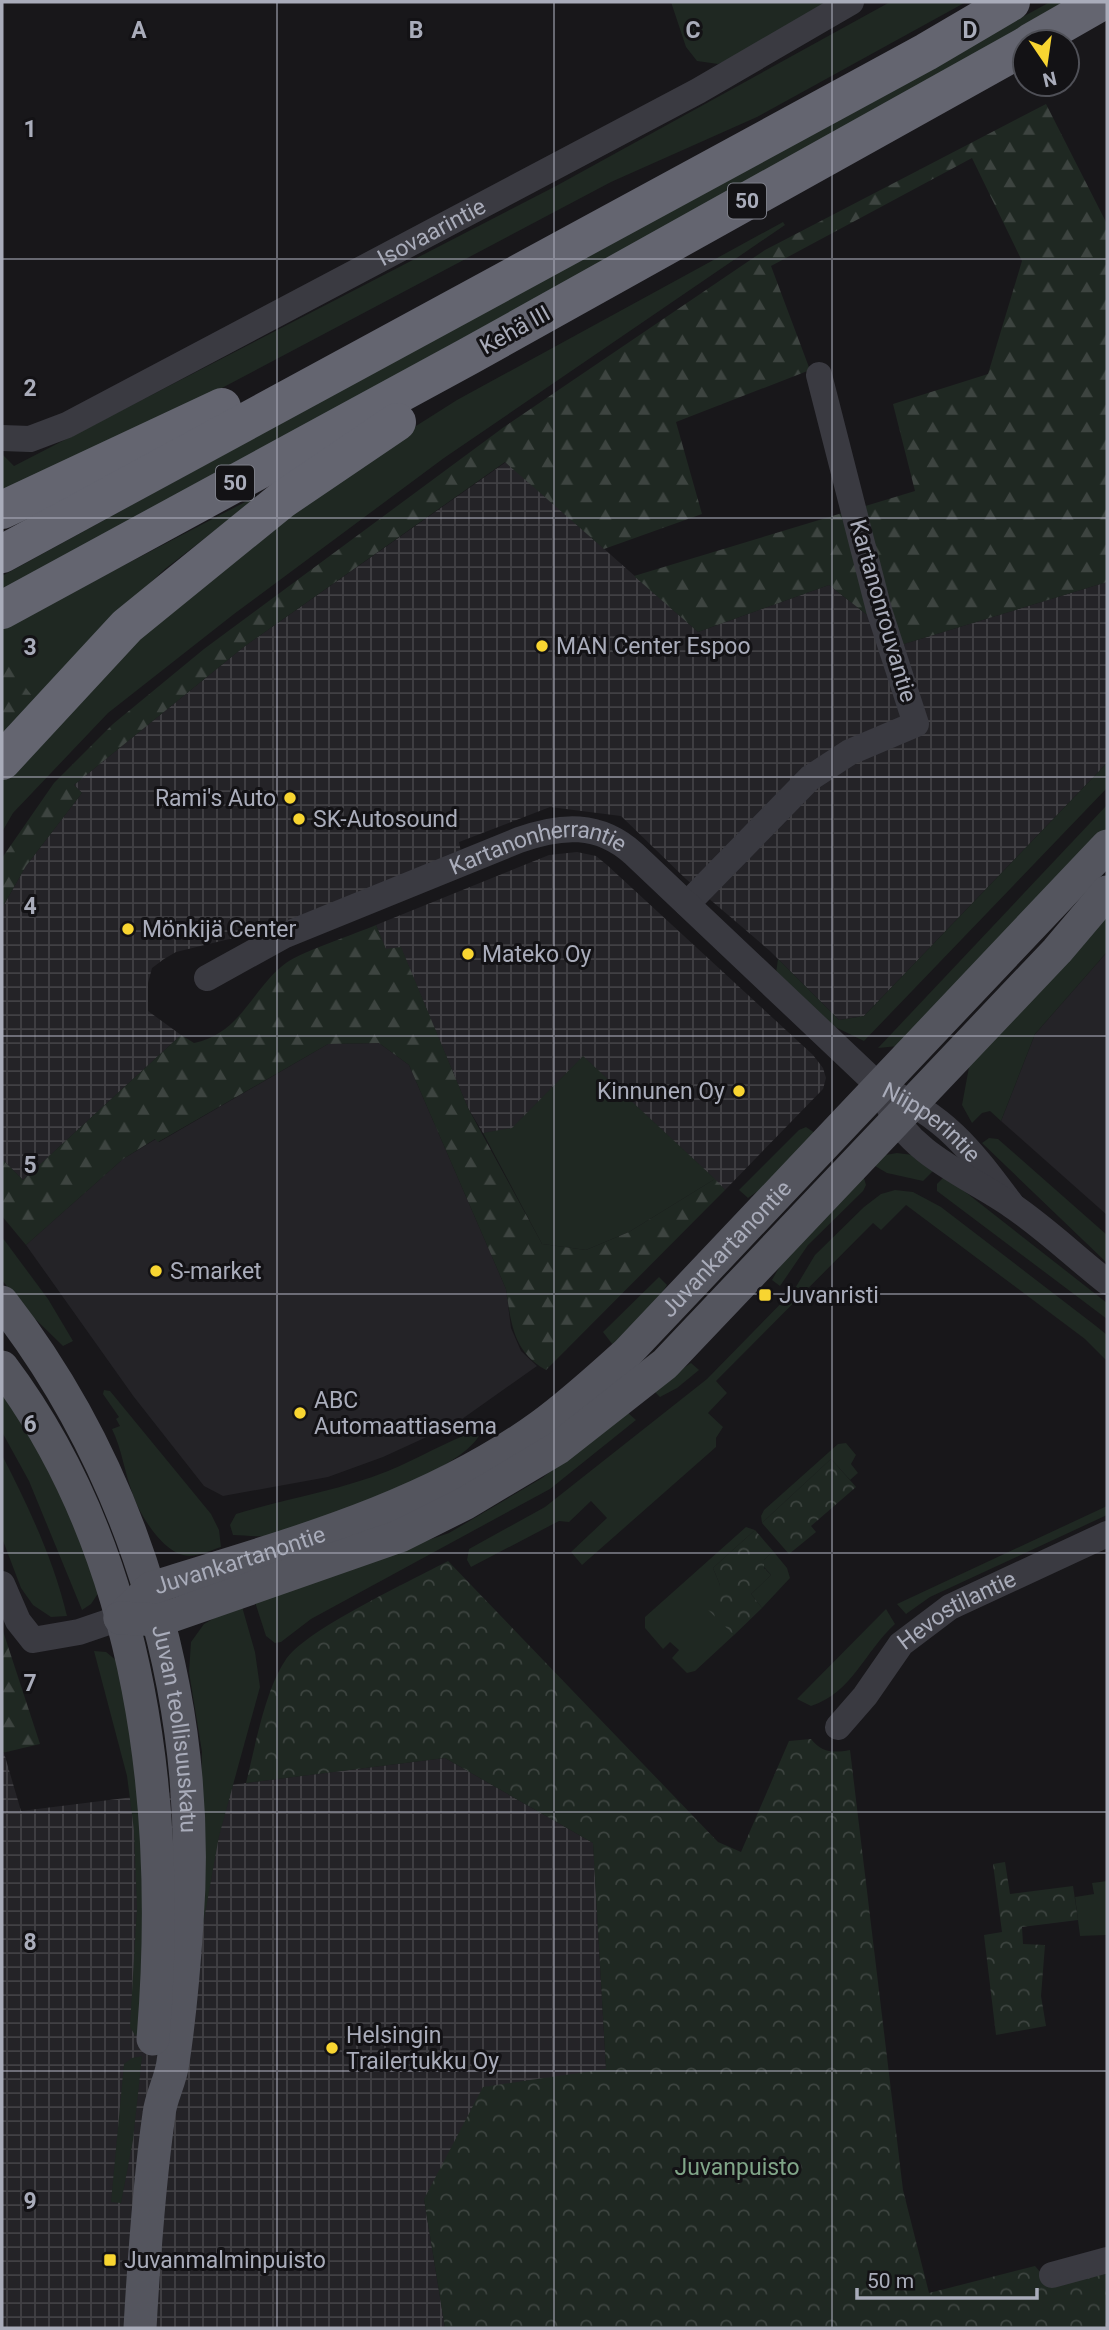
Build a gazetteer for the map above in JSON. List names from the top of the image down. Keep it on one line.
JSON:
{"streets":{"highway":["50","Kehä III"],"main road":["Juvankartanontie","Juvan teollisuuskatu"],"street":["Isovaarintie","Kartanonrouvantie","Kartanonherrantie","Niipperintie","Hevostilantie"]},"crossings":[["Kartanonrouvantie","Kartanonherrantie"],["Kartanonherrantie","Niipperintie"],["Kartanonherrantie","Juvankartanontie"],["Niipperintie","Juvankartanontie"],["Juvankartanontie","Juvan teollisuuskatu"]],"parks":["Juvanpuisto"],"places":{"other":["MAN Center Espoo","Rami's Auto","SK-Autosound","Mönkijä Center","Mateko Oy","Kinnunen Oy","S-market","ABC Automaattiasema","Helsingin Trailertukku Oy"],"transit":["Juvanristi","Juvanmalminpuisto"]},"scale_bar":"50 m","north":"bottom","grid":{"columns":["A","B","C","D"],"rows":["1","2","3","4","5","6","7","8","9"]}}
